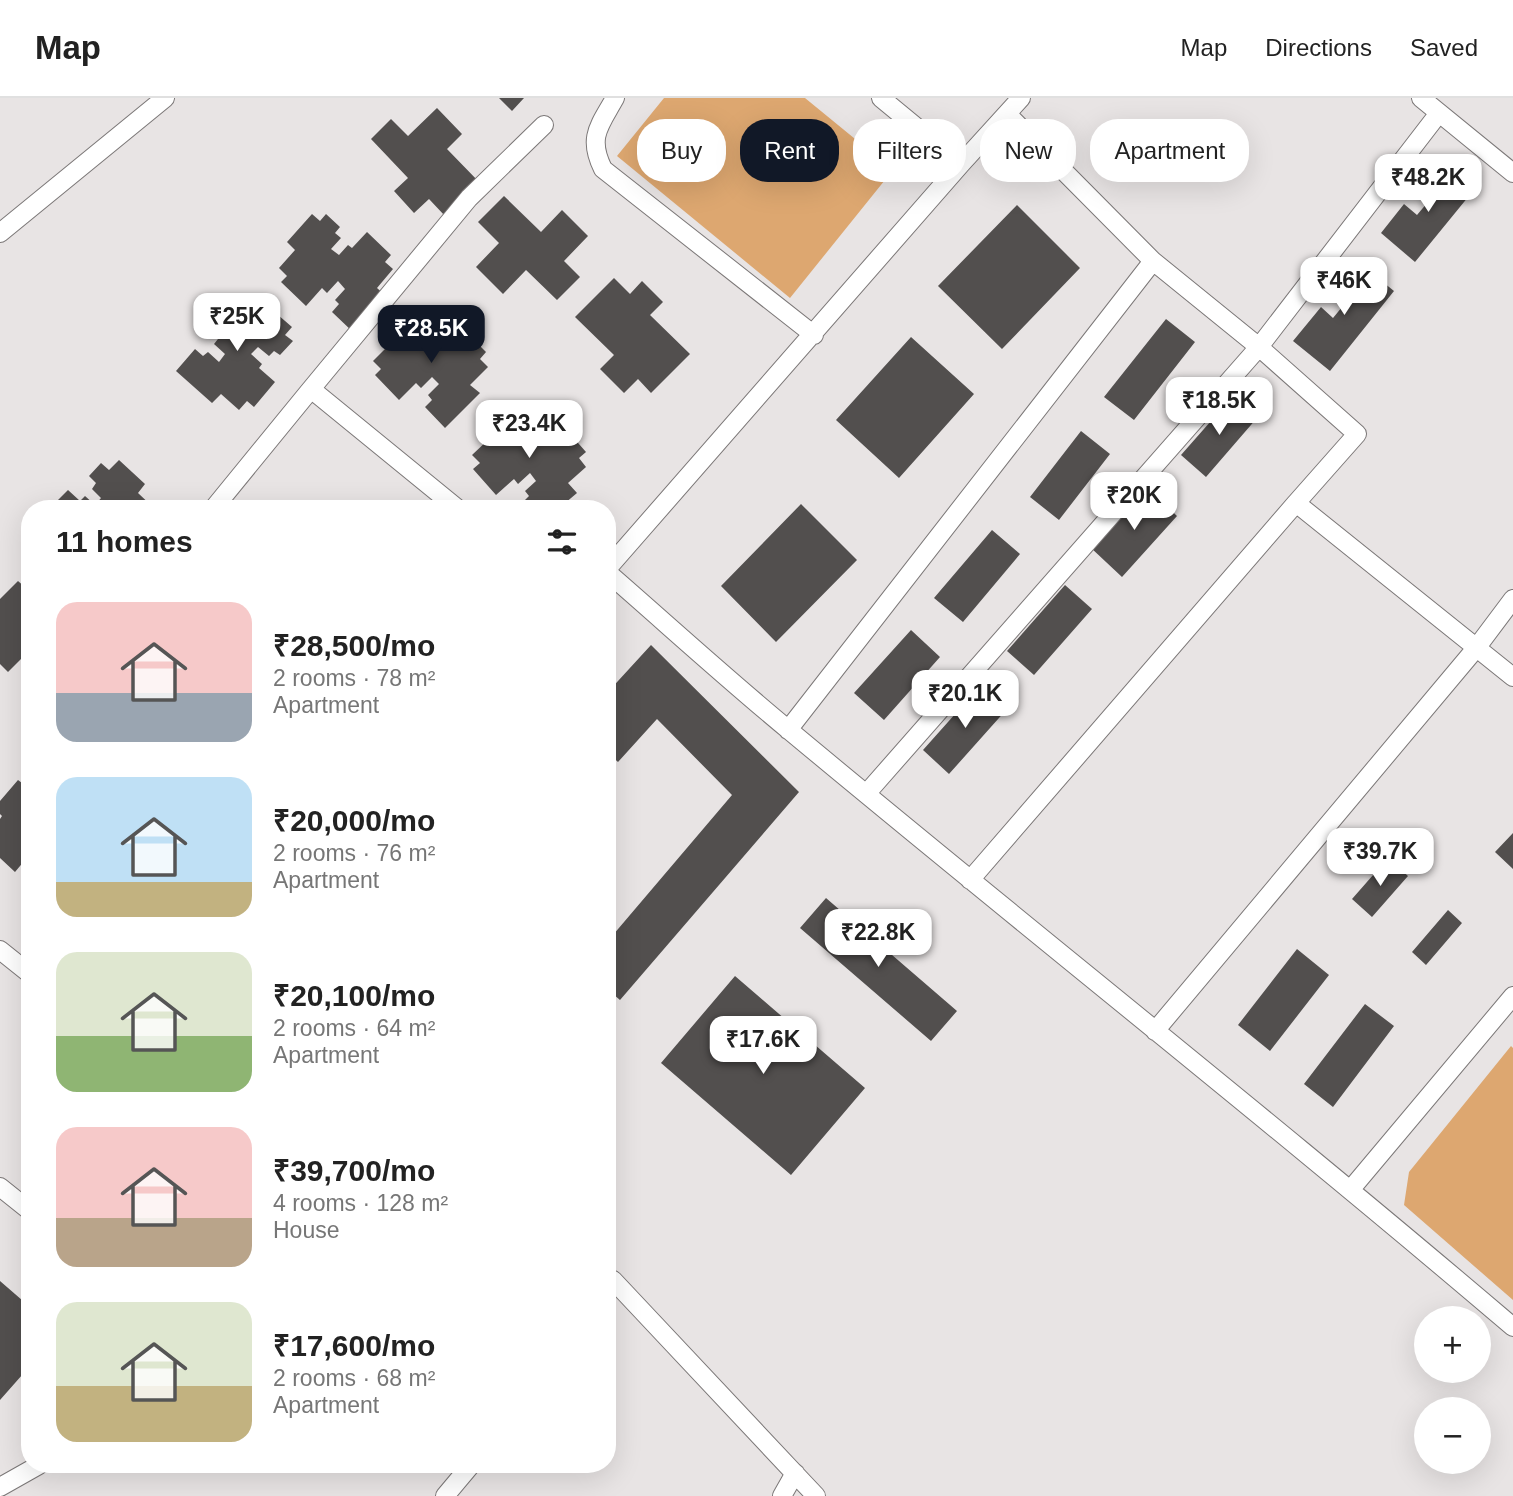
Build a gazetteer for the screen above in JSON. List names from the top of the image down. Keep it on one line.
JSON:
{"page":{"header":"Map","nav":["Map","Directions","Saved"],"chip":["Buy","Rent","Filters","New","Apartment"],"price":["₹48.2K","₹46K","₹25K","₹28.5K","₹18.5K","₹23.4K","₹20K","₹20.1K","₹39.7K","₹22.8K","₹17.6K"],"heading":"11 homes","list":[{"name":"₹28,500/mo","note":"2 rooms · 78 m² · Apartment"},{"name":"₹20,000/mo","note":"2 rooms · 76 m² · Apartment"},{"name":"₹20,100/mo","note":"2 rooms · 64 m² · Apartment"},{"name":"₹39,700/mo","note":"4 rooms · 128 m² · House"},{"name":"₹17,600/mo","note":"2 rooms · 68 m² · Apartment"}],"map_buttons":["+","−"]}}
